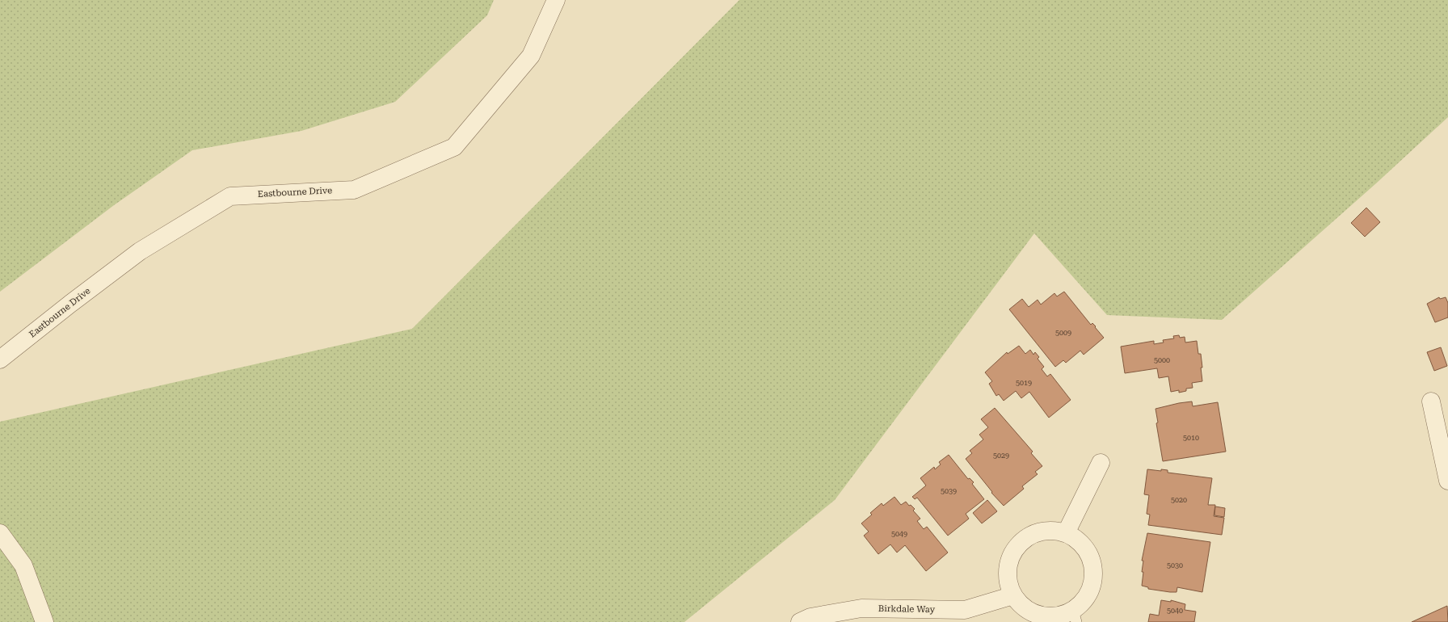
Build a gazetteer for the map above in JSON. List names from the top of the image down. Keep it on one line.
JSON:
{"streets":{"street":["Eastbourne Drive","Birkdale Way"]},"house_numbers":["5009","5000","5019","5010","5029","5039","5020","5049","5030","5040"]}
